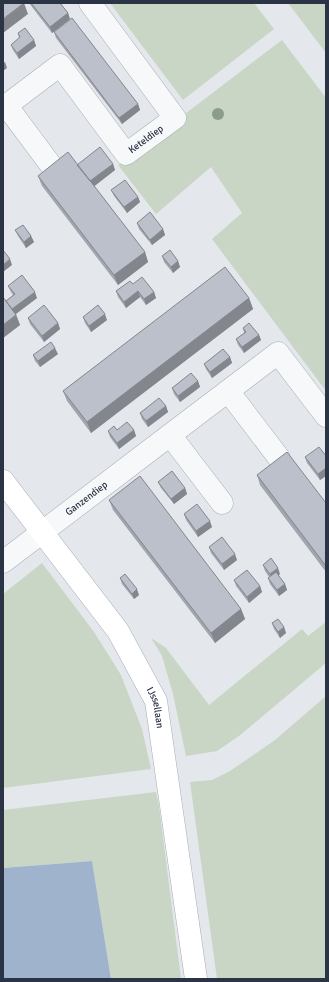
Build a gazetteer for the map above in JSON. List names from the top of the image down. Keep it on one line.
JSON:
{"streets":{"street":["Keteldiep","Ganzendiep","IJssellaan"]},"crossings":[["Ganzendiep","IJssellaan"]]}
